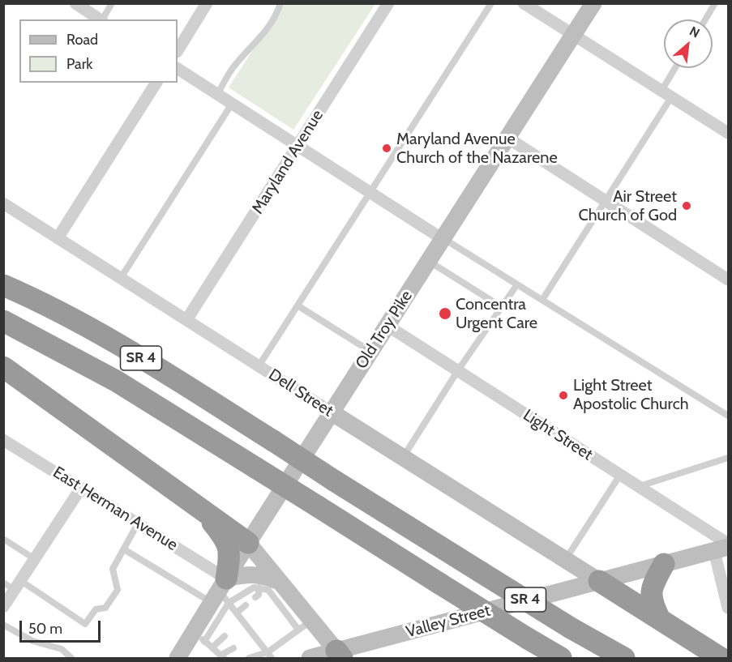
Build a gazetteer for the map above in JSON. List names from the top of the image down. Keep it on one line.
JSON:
{"streets":{"highway":["SR 4"],"main road":["Old Troy Pike","Dell Street","Valley Street"],"street":["Maryland Avenue","Light Street","East Herman Avenue"]},"crossings":[["Maryland Avenue","Dell Street"],["Old Troy Pike","Dell Street"],["Old Troy Pike","Light Street"],["Old Troy Pike","East Herman Avenue"],["Dell Street","Valley Street"],["Light Street","Valley Street"]],"places":["Maryland Avenue Church of the Nazarene","Air Street Church of God","Concentra Urgent Care","Light Street Apostolic Church"],"legend":["Road","Park"],"scale_bar":"50 m","north":"top right"}
